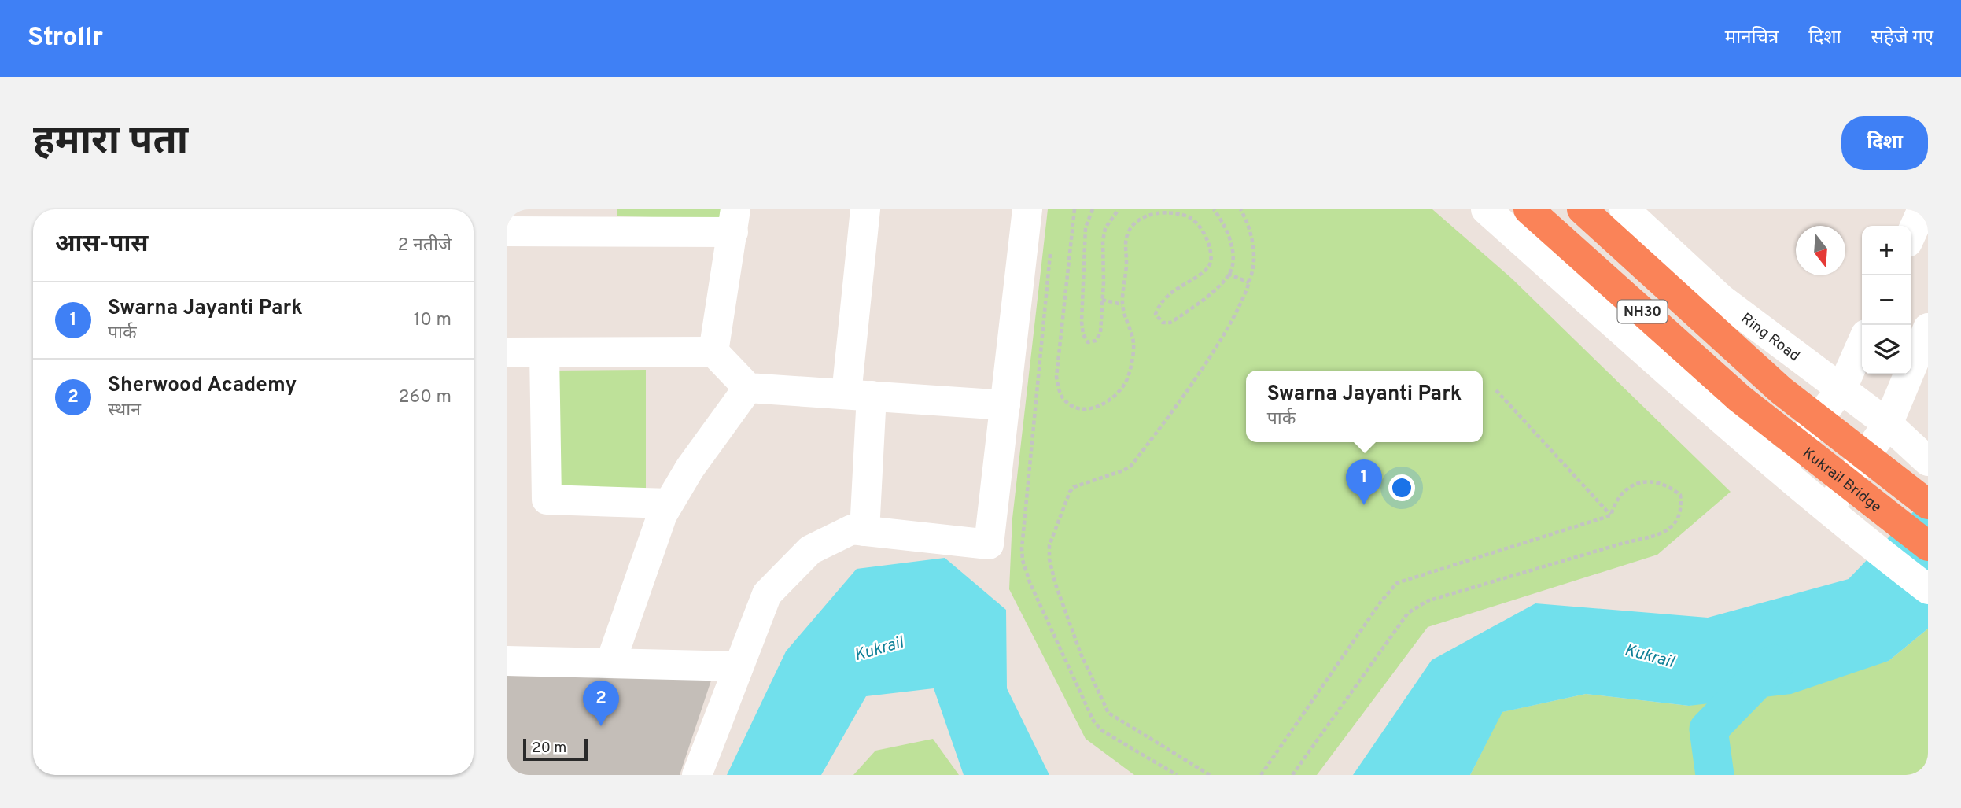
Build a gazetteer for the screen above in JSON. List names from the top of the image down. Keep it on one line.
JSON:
{"streets":{"highway":["NH30","Ring Road","Kukrail Bridge"]},"water":["Kukrail"],"scale_bar":"20 m","north":"bottom","page":{"header":"Strollr","nav":["मानचित्र","दिशा","सहेजे गए"],"buttons":"दिशा","title":"हमारा पता","heading":["आस-पास","2 नतीजे"],"map_buttons":["+","−"],"list":[{"mark":"1","name":"Swarna Jayanti Park","note":"पार्क","value":"10 m"},{"mark":"2","name":"Sherwood Academy","note":"स्थान","value":"260 m"}],"popup":["Swarna Jayanti Park","पार्क"],"pins":["1","2"],"scale":"20 m"}}
